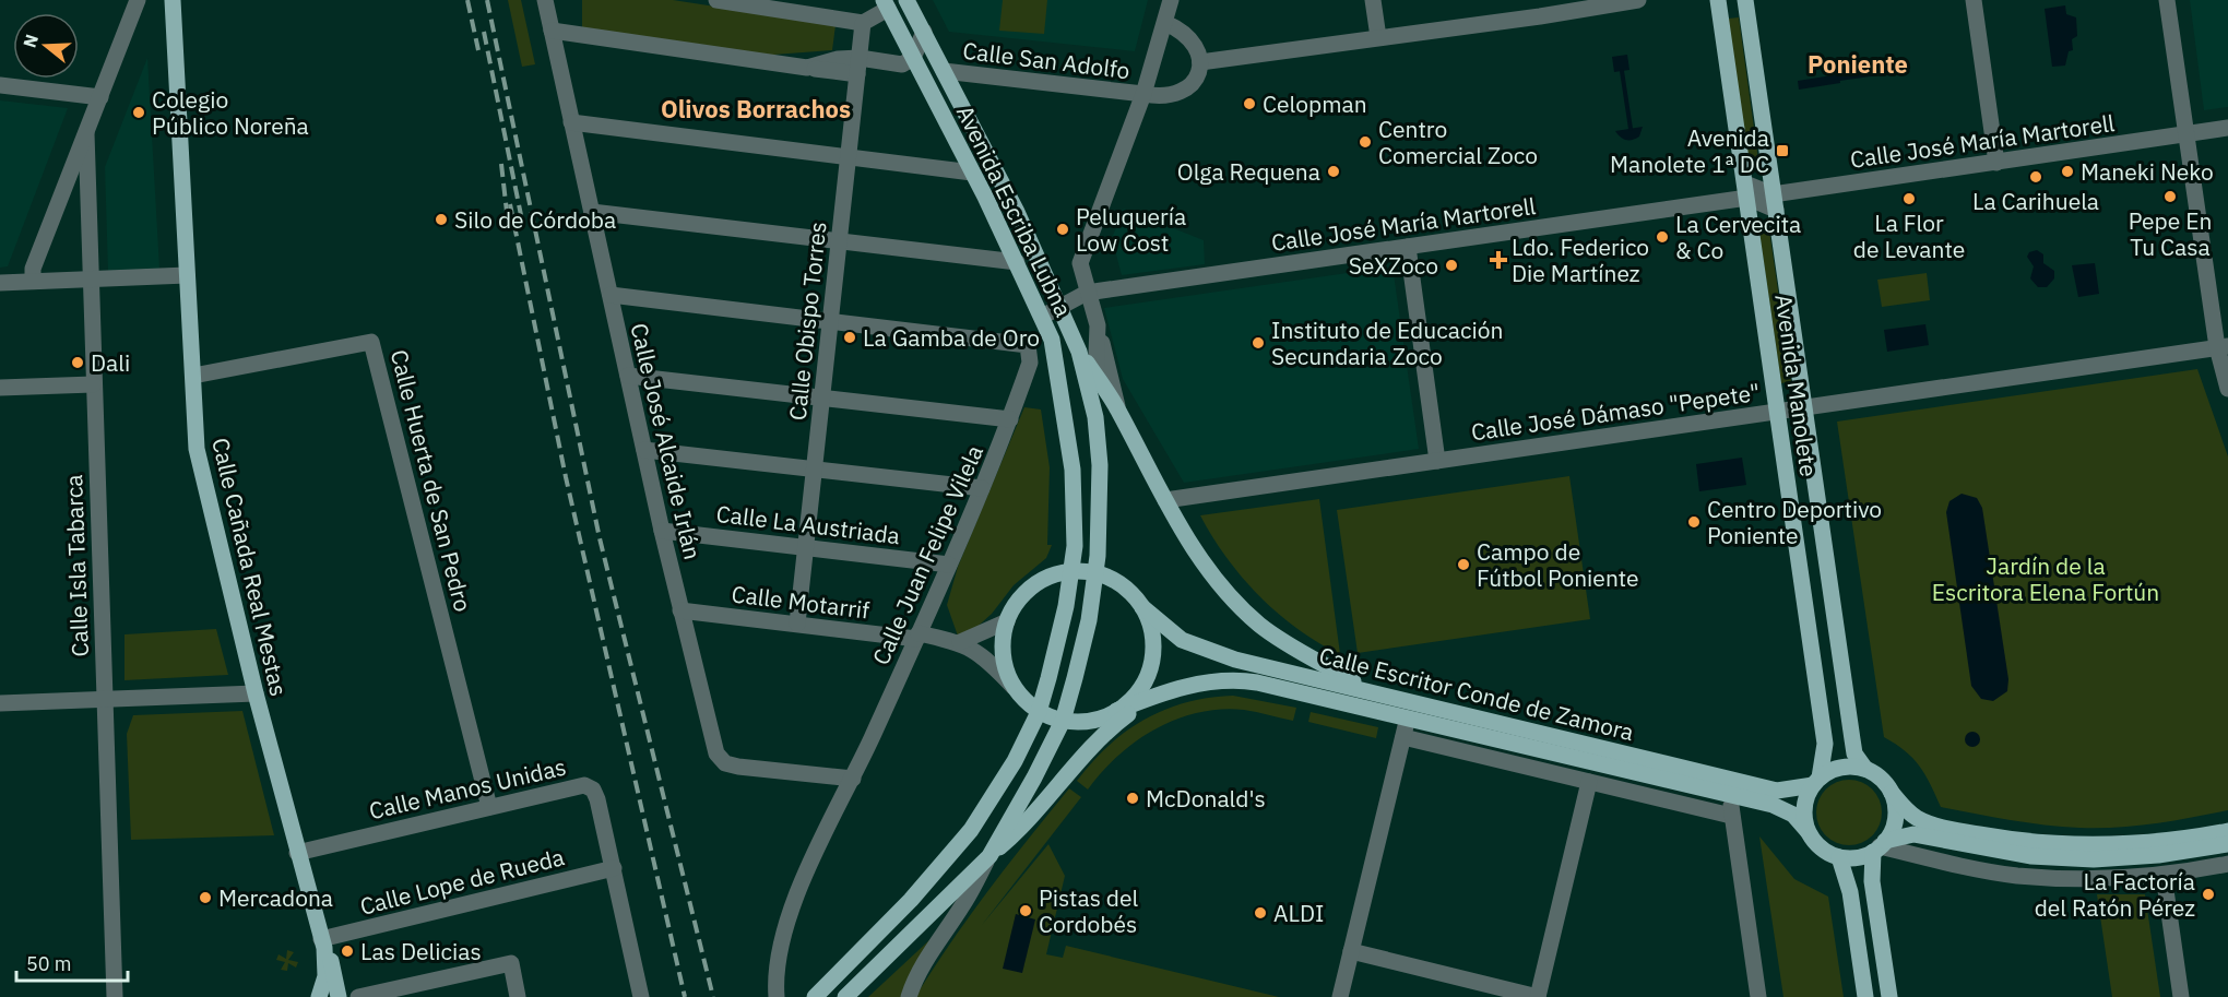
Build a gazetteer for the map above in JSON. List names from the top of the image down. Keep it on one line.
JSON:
{"streets":{"main road":["Avenida Escriba Lubna","Avenida Manolete","Calle Cañada Real Mestas","Calle Escritor Conde de Zamora"],"street":["Calle San Adolfo","Calle José María Martorell","Calle Obispo Torres","Calle José Dámaso \"Pepete\"","Calle José Alcaide Irlán","Calle Huerta de San Pedro","Calle La Austriada","Calle Juan Felipe Vilela","Calle Isla Tabarca","Calle Motarrif","Calle Manos Unidas","Calle Lope de Rueda"]},"crossings":[["Calle San Adolfo","Avenida Escriba Lubna"],["Calle José María Martorell","Avenida Escriba Lubna"],["Calle José María Martorell","Avenida Manolete"],["Avenida Escriba Lubna","Calle Escritor Conde de Zamora"],["Calle Obispo Torres","Calle La Austriada"],["Calle Obispo Torres","Calle Juan Felipe Vilela"],["Calle Obispo Torres","Calle Motarrif"],["Avenida Manolete","Calle José Dámaso \"Pepete\""],["Avenida Manolete","Calle Escritor Conde de Zamora"],["Calle José Alcaide Irlán","Calle La Austriada"],["Calle José Alcaide Irlán","Calle Juan Felipe Vilela"],["Calle José Alcaide Irlán","Calle Motarrif"],["Calle Huerta de San Pedro","Calle Cañada Real Mestas"],["Calle Huerta de San Pedro","Calle Manos Unidas"],["Calle La Austriada","Calle Juan Felipe Vilela"],["Calle Juan Felipe Vilela","Calle Motarrif"],["Calle Cañada Real Mestas","Calle Manos Unidas"],["Calle Cañada Real Mestas","Calle Lope de Rueda"],["Calle Manos Unidas","Calle Lope de Rueda"]],"districts":["Poniente","Olivos Borrachos"],"parks":["Jardín de la Escritora Elena Fortún"],"places":{"other":["Celopman","Colegio Público Noreña","Centro Comercial Zoco","Olga Requena","Maneki Neko","La Carihuela","Pepe En Tu Casa","La Flor de Levante","Silo de Córdoba","Peluquería Low Cost","La Cervecita & Co","SeXZoco","La Gamba de Oro","Instituto de Educación Secundaria Zoco","Dali","Centro Deportivo Poniente","Campo de Fútbol Poniente","McDonald's","La Factoría del Ratón Pérez","Mercadona","Pistas del Cordobés","ALDI","Las Delicias"],"transit":["Avenida Manolete 1ª DC"],"health":["Ldo. Federico Die Martínez"]},"scale_bar":"50 m","north":"left"}
